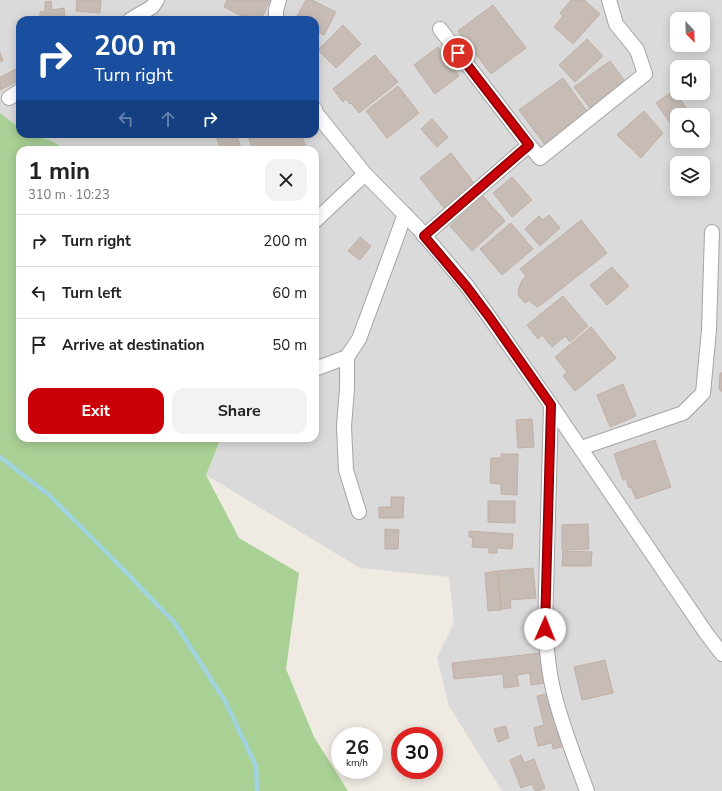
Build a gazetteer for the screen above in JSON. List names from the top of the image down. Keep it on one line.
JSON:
{"north":"bottom right","page":{"turn":["200 m","Turn right"],"heading":["1 min","310 m · 10:23"],"list":[{"name":"Turn right","value":"200 m"},{"name":"Turn left","value":"60 m"},{"name":"Arrive at destination","value":"50 m"}],"buttons":["Exit","Share"],"speed":"26 km/h","limit":"30"}}
